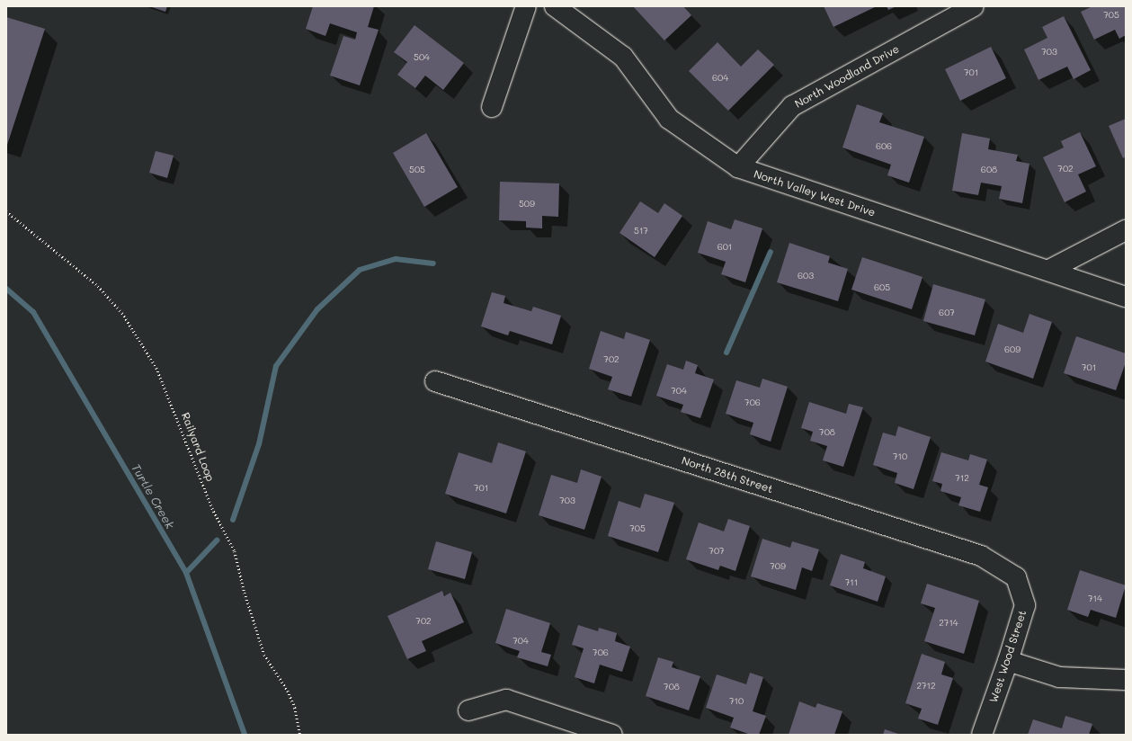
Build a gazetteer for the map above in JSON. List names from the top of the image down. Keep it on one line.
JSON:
{"streets":{"street":["North Woodland Drive","North Valley West Drive","North 28th Street","West Wood Street"],"path":["Railyard Loop"]},"crossings":[["North Woodland Drive","North Valley West Drive"],["North 28th Street","West Wood Street"]],"water":["Turtle Creek"],"house_numbers":["705","703","504","701","604","606","702","505","608","509","517","601","603","605","607","609","702","701","704","706","708","710","712","701","703","705","707","709","711","714","702","2714","704","706","2712","708","710"]}
